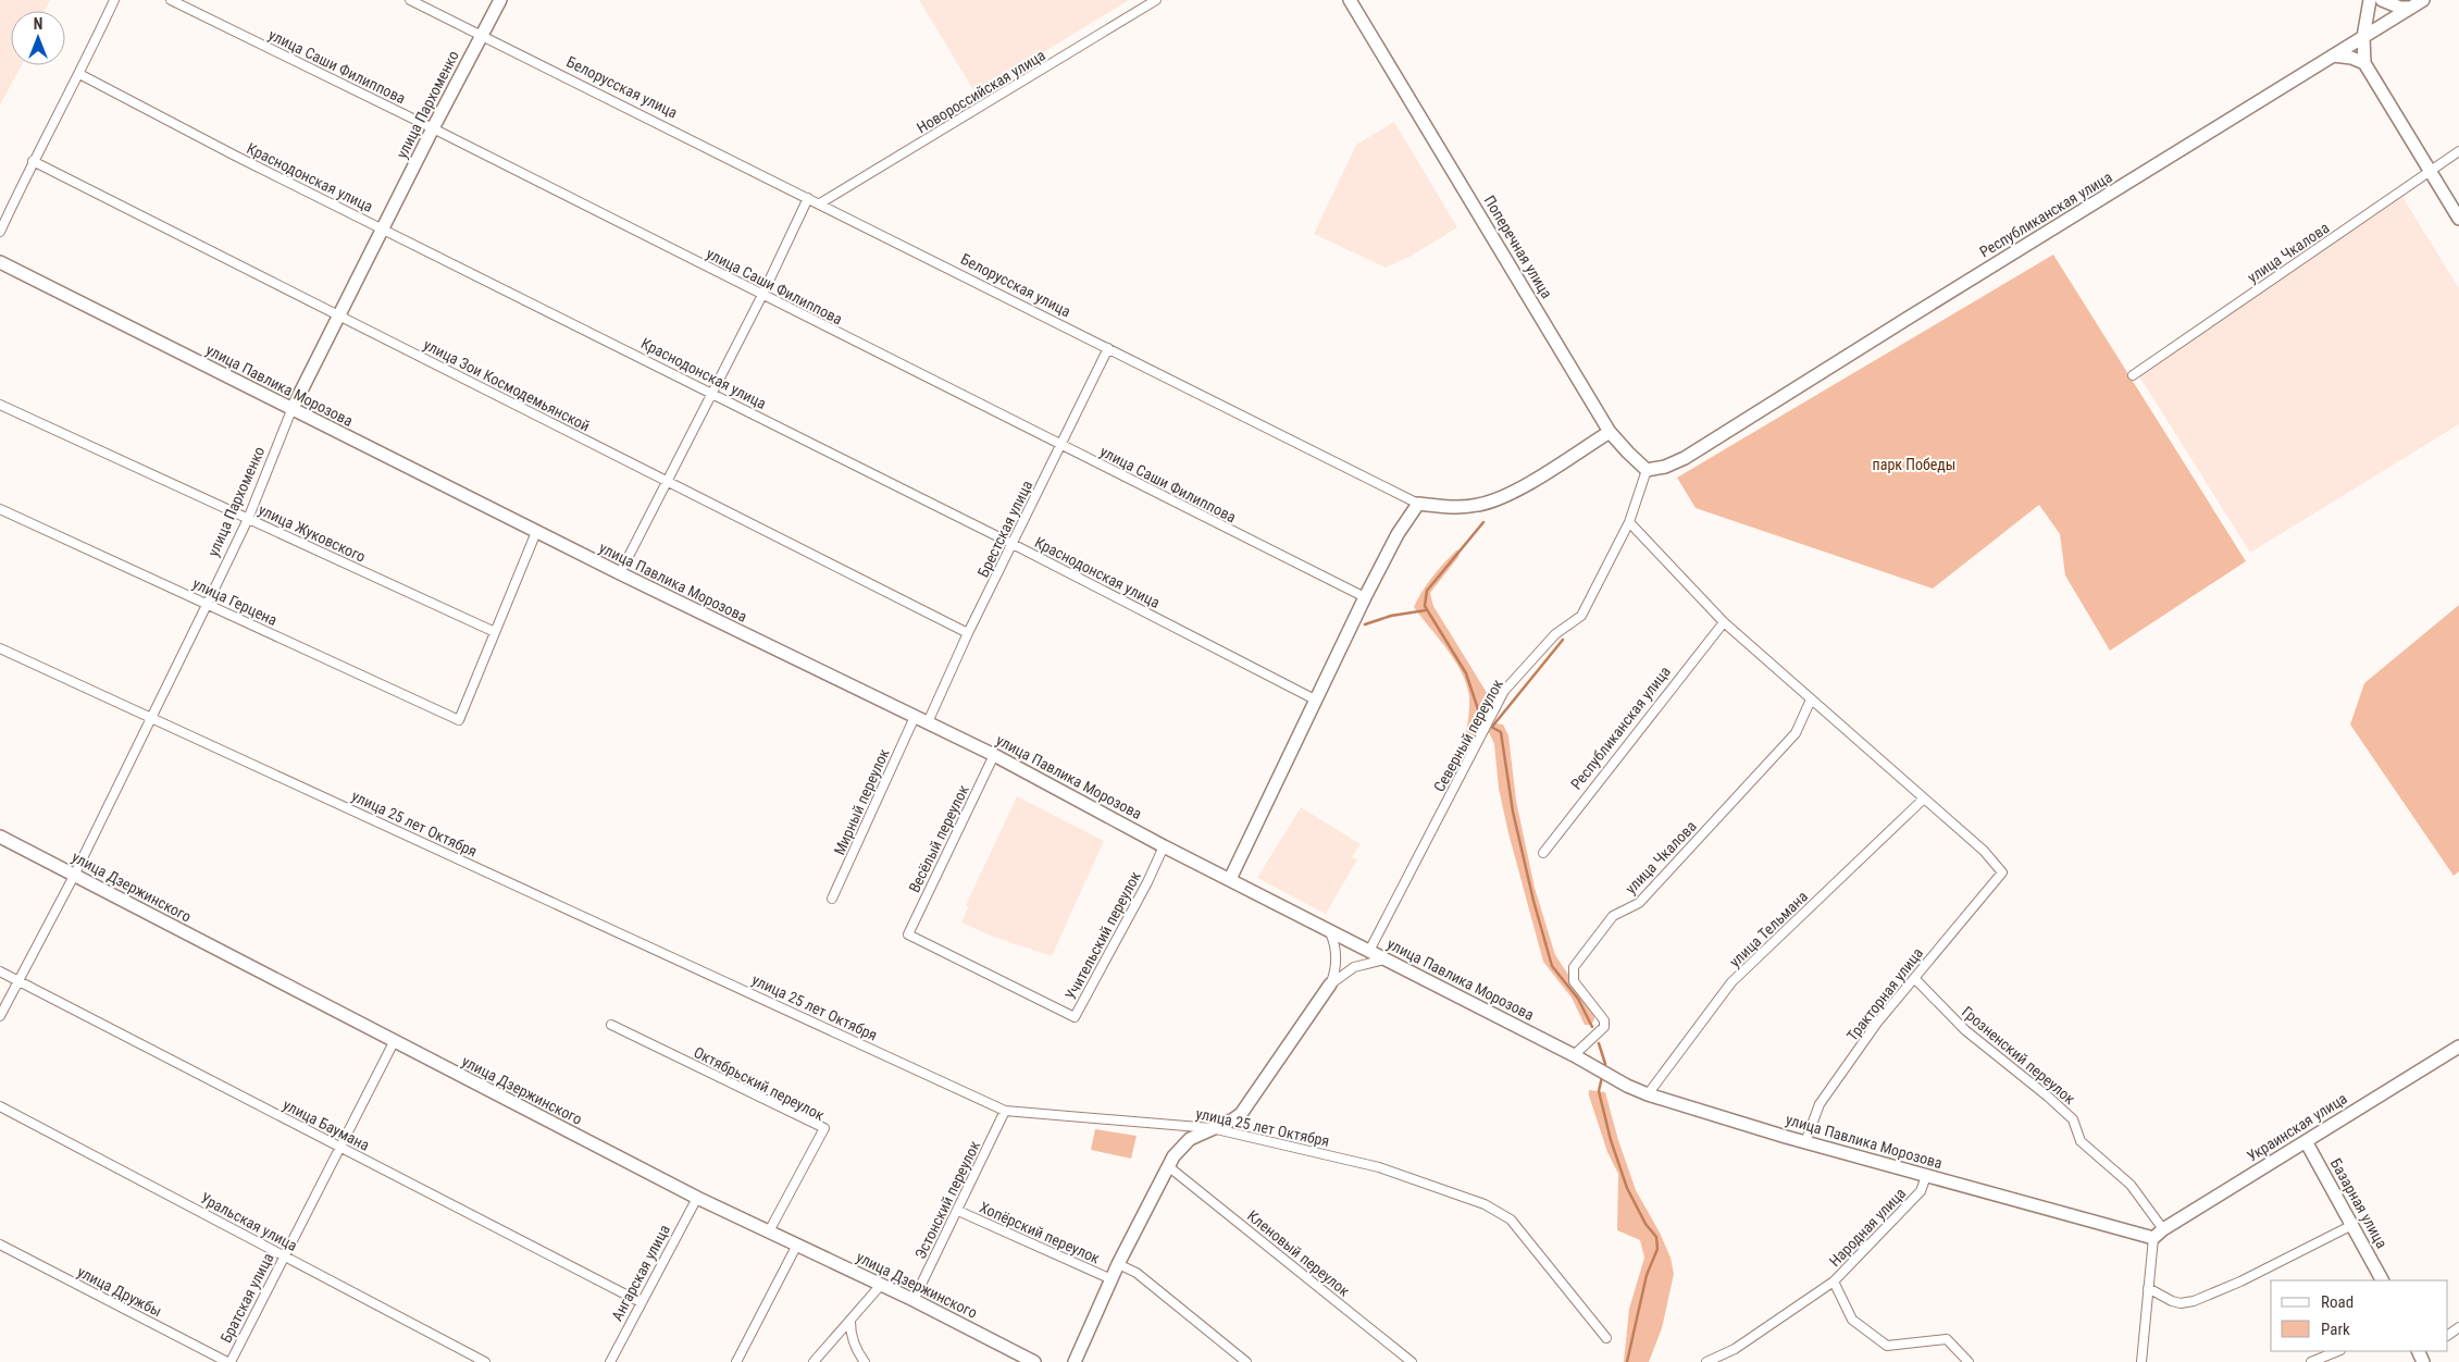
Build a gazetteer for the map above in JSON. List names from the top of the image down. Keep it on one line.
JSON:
{"streets":{"street":["улица Саши Филиппова","Белорусская улица","Новороссийская улица","улица Пархоменко","Краснодонская улица","Республиканская улица","Поперечная улица","улица Чкалова","улица Павлика Морозова","улица Зои Космодемьянской","Брестская улица","улица Жуковского","улица Герцена","Северный переулок","Мирный переулок","улица 25 лет Октября","Весёлый переулок","улица Дзержинского","улица Тельмана","Учительский переулок","Тракторная улица","Грозненский переулок","Октябрьский переулок","улица Баумана","Украинская улица","Эстонский переулок","Базарная улица","Уральская улица","Народная улица","Хопёрский переулок","Кленовый переулок","Ангарская улица","улица Дружбы","Братская улица"]},"crossings":[["улица Саши Филиппова","улица Пархоменко"],["улица Саши Филиппова","Брестская улица"],["Белорусская улица","Новороссийская улица"],["Белорусская улица","улица Пархоменко"],["Белорусская улица","Поперечная улица"],["Белорусская улица","Брестская улица"],["улица Пархоменко","Краснодонская улица"],["улица Пархоменко","улица Павлика Морозова"],["улица Пархоменко","улица Зои Космодемьянской"],["улица Пархоменко","улица Жуковского"],["улица Пархоменко","улица Герцена"],["улица Пархоменко","улица 25 лет Октября"],["улица Пархоменко","улица Дзержинского"],["улица Пархоменко","улица Баумана"],["Краснодонская улица","Брестская улица"],["Республиканская улица","Поперечная улица"],["Республиканская улица","Северный переулок"],["Поперечная улица","Северный переулок"],["улица Чкалова","улица Павлика Морозова"],["улица Павлика Морозова","Брестская улица"],["улица Павлика Морозова","Северный переулок"],["улица Павлика Морозова","Мирный переулок"],["улица Павлика Морозова","Весёлый переулок"],["улица Павлика Морозова","улица Тельмана"],["улица Павлика Морозова","Учительский переулок"],["улица Павлика Морозова","Тракторная улица"],["улица Павлика Морозова","Украинская улица"],["улица Павлика Морозова","Народная улица"],["улица Зои Космодемьянской","Брестская улица"],["улица Жуковского","улица Герцена"],["улица 25 лет Октября","Эстонский переулок"],["Весёлый переулок","Учительский переулок"],["улица Дзержинского","Октябрьский переулок"],["улица Дзержинского","Эстонский переулок"],["улица Дзержинского","Ангарская улица"],["улица Дзержинского","Братская улица"],["улица Тельмана","Тракторная улица"],["Тракторная улица","Грозненский переулок"],["Грозненский переулок","Украинская улица"],["улица Баумана","Ангарская улица"],["улица Баумана","Братская улица"],["Украинская улица","Базарная улица"],["Эстонский переулок","Хопёрский переулок"],["Уральская улица","Братская улица"],["улица Дружбы","Братская улица"]],"parks":["парк Победы"],"legend":["Road","Park"],"north":"top"}
